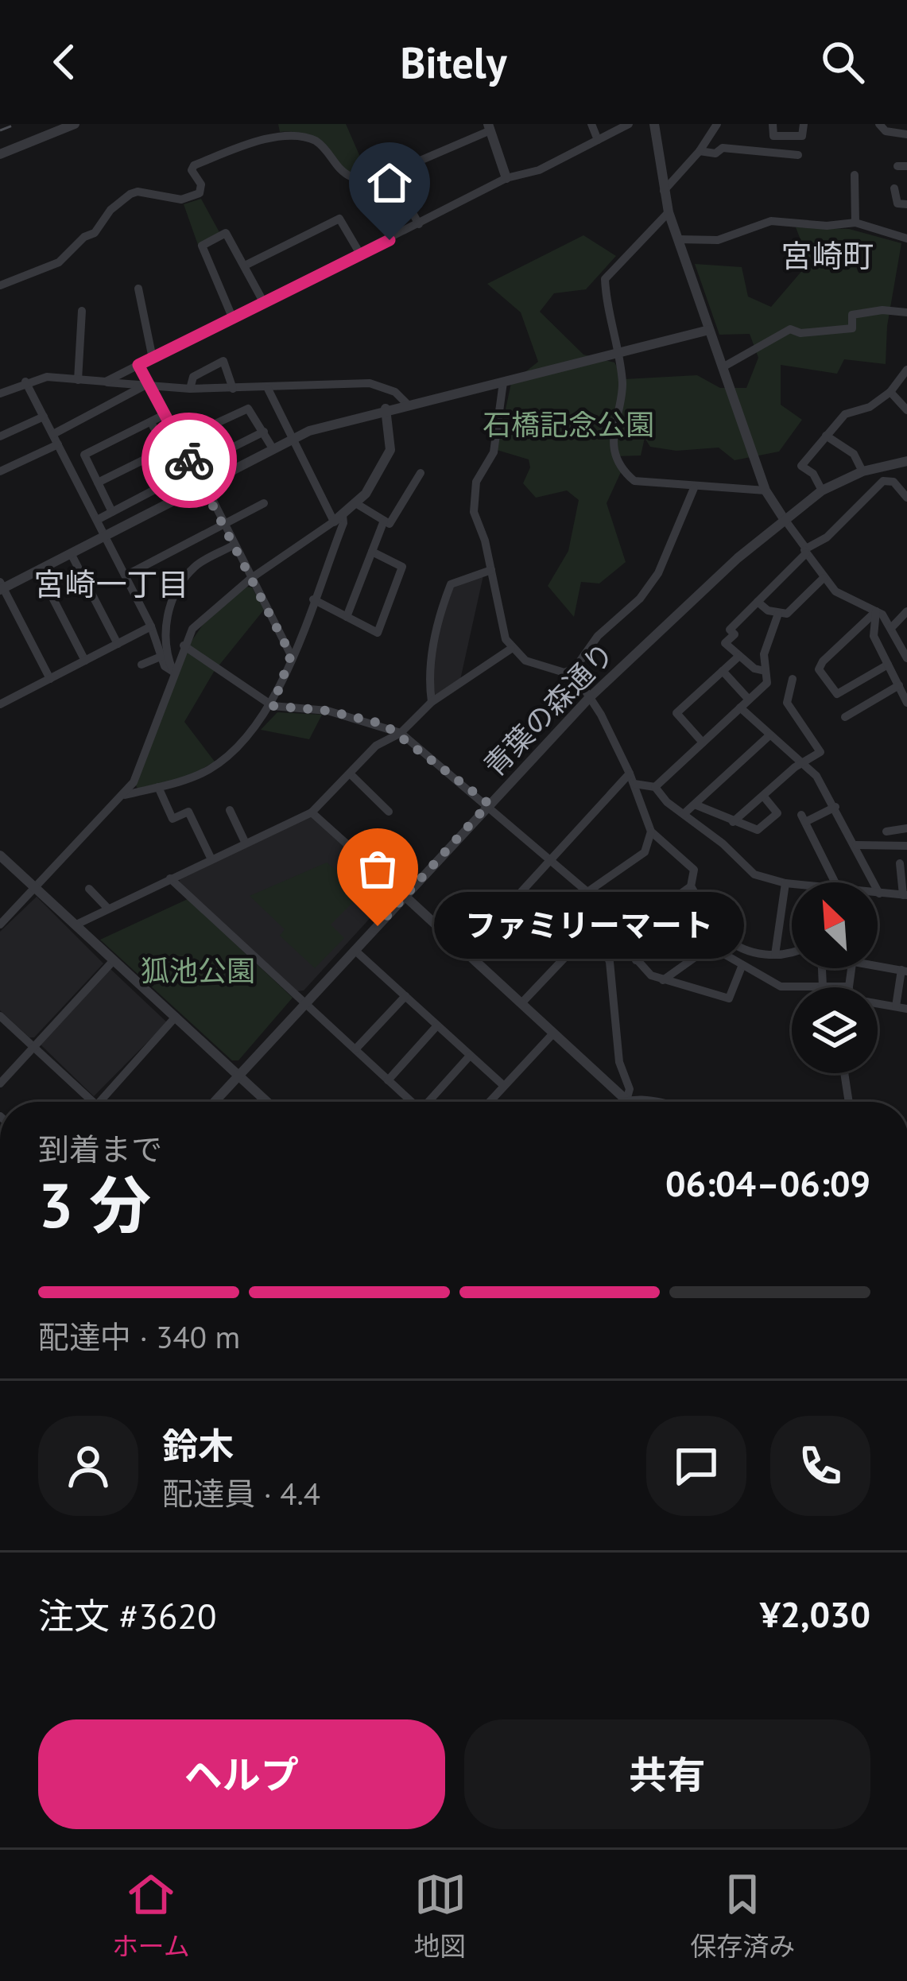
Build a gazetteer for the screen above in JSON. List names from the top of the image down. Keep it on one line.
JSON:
{"streets":{"street":["青葉の森通り"]},"districts":["宮崎町","宮崎一丁目"],"parks":["石橋記念公園","狐池公園"],"places":["ファミリーマート"],"north":"top left","page":{"header":"Bitely","bubble":"ファミリーマート","heading":["3 分","到着まで","06:04–06:09"],"panel":["鈴木","配達員 · 4.4","注文 #3620","¥2,030"],"bar":"配達中 · 340 m","buttons":["ヘルプ","共有"],"tabs":["ホーム","地図","保存済み"]}}
